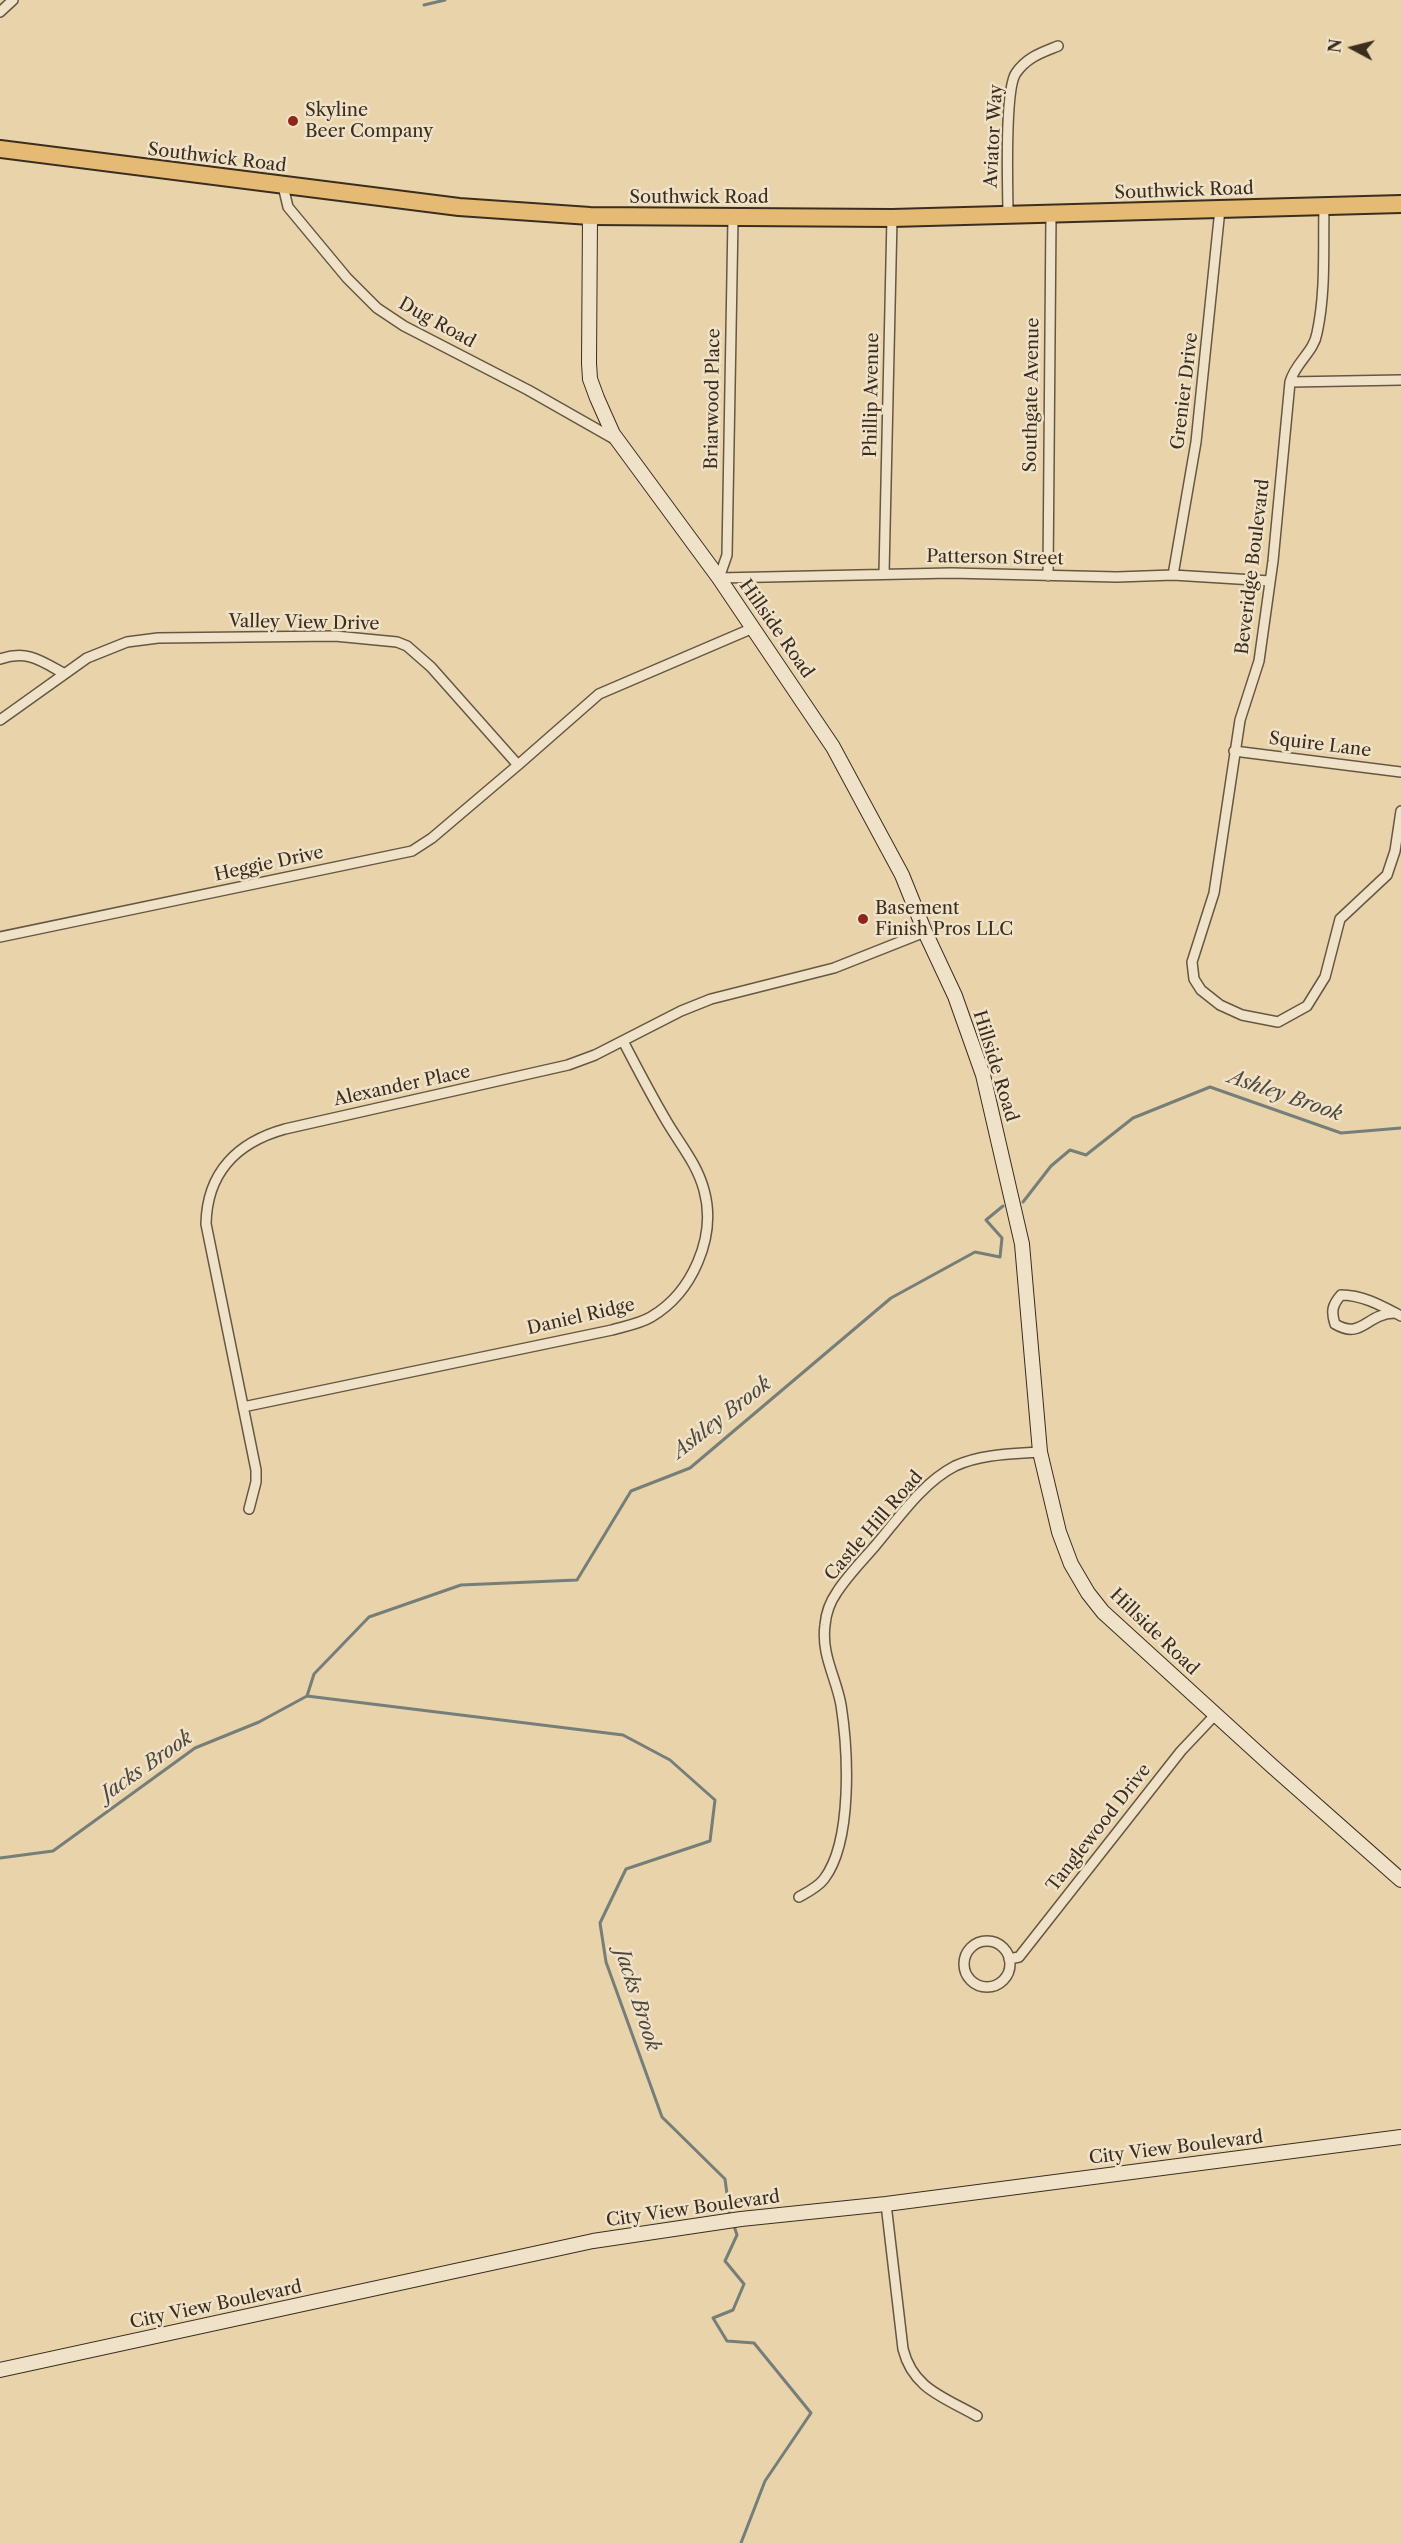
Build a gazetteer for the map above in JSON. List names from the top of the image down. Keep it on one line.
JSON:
{"streets":{"highway":["Southwick Road"],"street":["Aviator Way","Dug Road","Grenier Drive","Phillip Avenue","Southgate Avenue","Briarwood Place","Patterson Street","Beveridge Boulevard","Valley View Drive","Hillside Road","Squire Lane","Heggie Drive","Alexander Place","Daniel Ridge","Castle Hill Road","Tanglewood Drive","City View Boulevard"]},"crossings":[["Aviator Way","Southwick Road"],["Southwick Road","Dug Road"],["Southwick Road","Grenier Drive"],["Southwick Road","Phillip Avenue"],["Southwick Road","Southgate Avenue"],["Southwick Road","Briarwood Place"],["Southwick Road","Beveridge Boulevard"],["Southwick Road","Hillside Road"],["Dug Road","Hillside Road"],["Grenier Drive","Patterson Street"],["Phillip Avenue","Patterson Street"],["Southgate Avenue","Patterson Street"],["Briarwood Place","Patterson Street"],["Briarwood Place","Hillside Road"],["Patterson Street","Beveridge Boulevard"],["Patterson Street","Hillside Road"],["Beveridge Boulevard","Squire Lane"],["Valley View Drive","Heggie Drive"],["Hillside Road","Alexander Place"],["Hillside Road","Castle Hill Road"],["Hillside Road","Tanglewood Drive"],["Alexander Place","Daniel Ridge"]],"water":["Ashley Brook","Jacks Brook"],"places":["Skyline Beer Company","Basement Finish Pros LLC"],"north":"left"}
